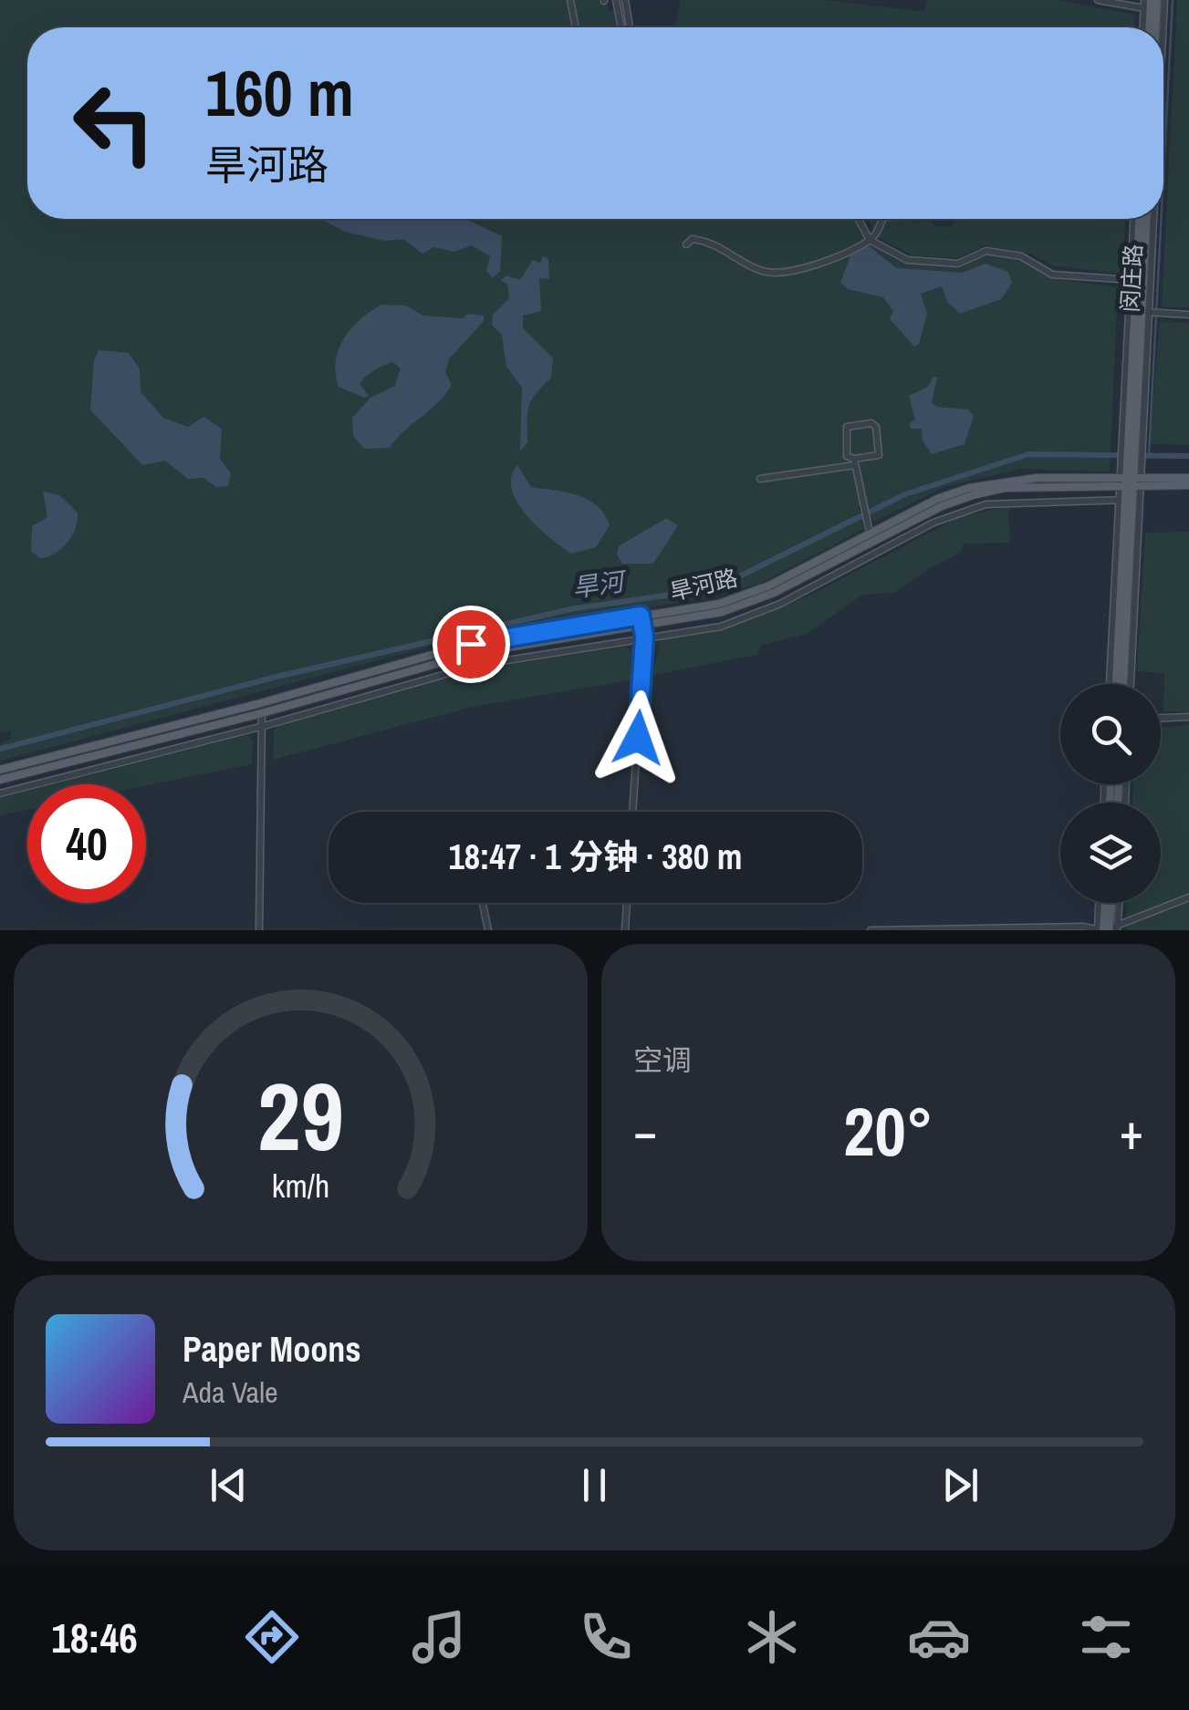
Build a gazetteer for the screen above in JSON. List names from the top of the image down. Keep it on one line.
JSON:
{"streets":{"main road":["闵庄路","旱河路"]},"water":["旱河"],"page":{"turn":["160 m","旱河路"],"limit":"40","trip":"18:47 · 1 分钟 · 380 m","tile":"空调","heat":["−","20°","+"],"song":["Paper Moons","Ada Vale"],"tabs":"18:46","gauge":["29","km/h"]}}
